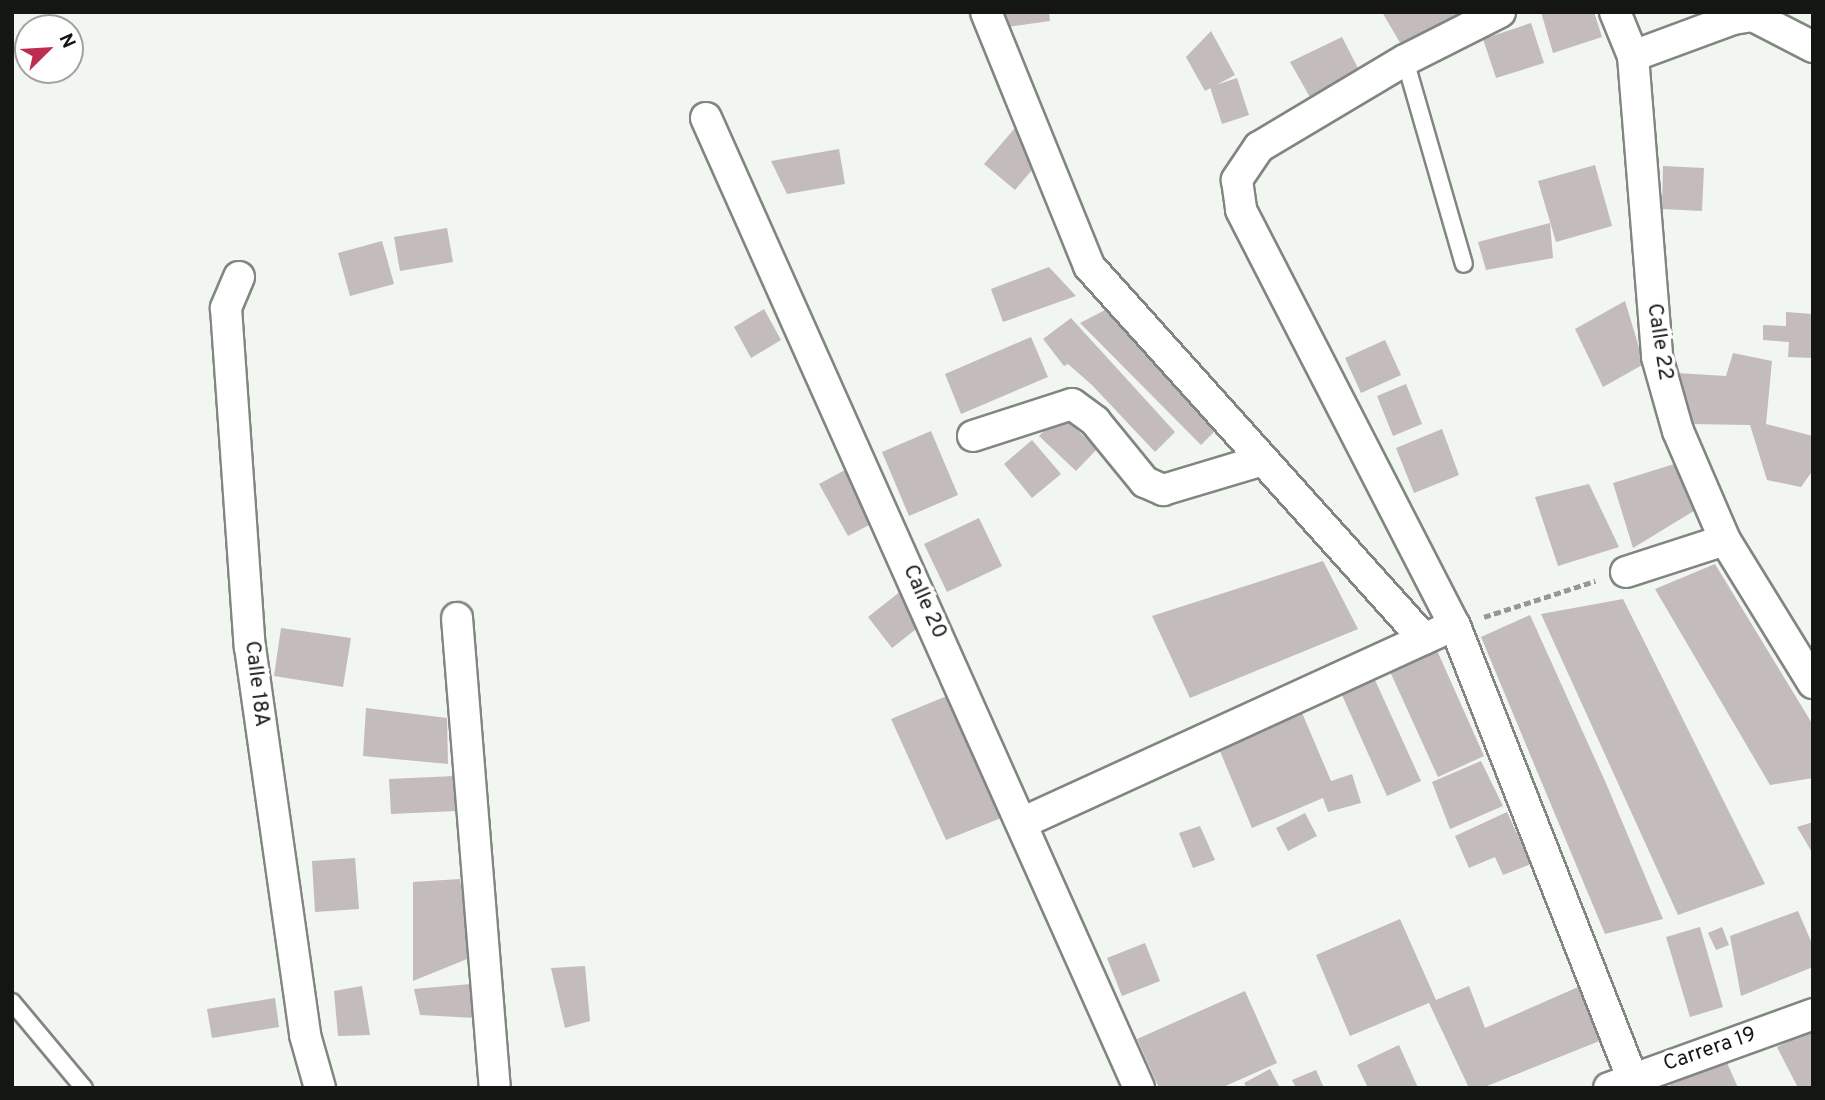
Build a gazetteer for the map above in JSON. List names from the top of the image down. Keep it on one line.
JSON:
{"streets":{"street":["Calle 22","Calle 20","Calle 18A","Carrera 19"]},"north":"top right"}
